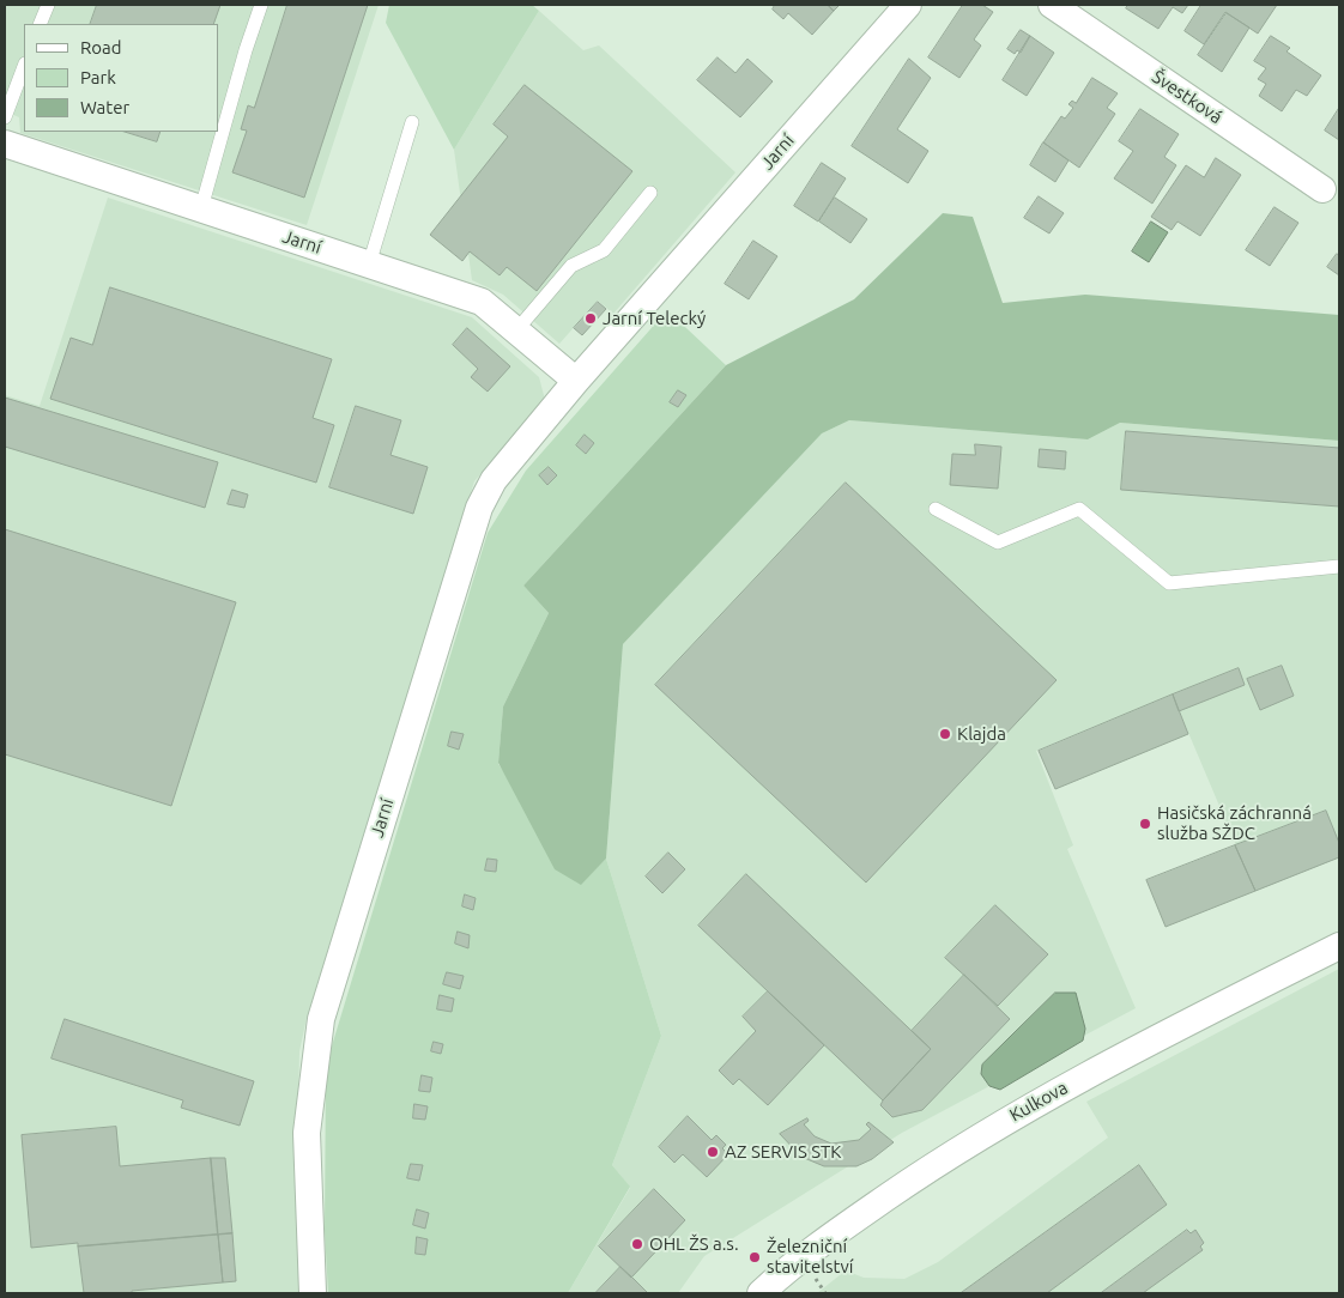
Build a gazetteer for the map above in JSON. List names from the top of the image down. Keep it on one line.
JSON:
{"streets":{"street":["Švestková","Jarní","Kulkova"]},"places":["Jarní Telecký","Klajda","Hasičská záchranná služba SŽDC","AZ SERVIS STK","OHL ŽS a.s.","Železniční stavitelství"],"legend":["Road","Park","Water"]}
